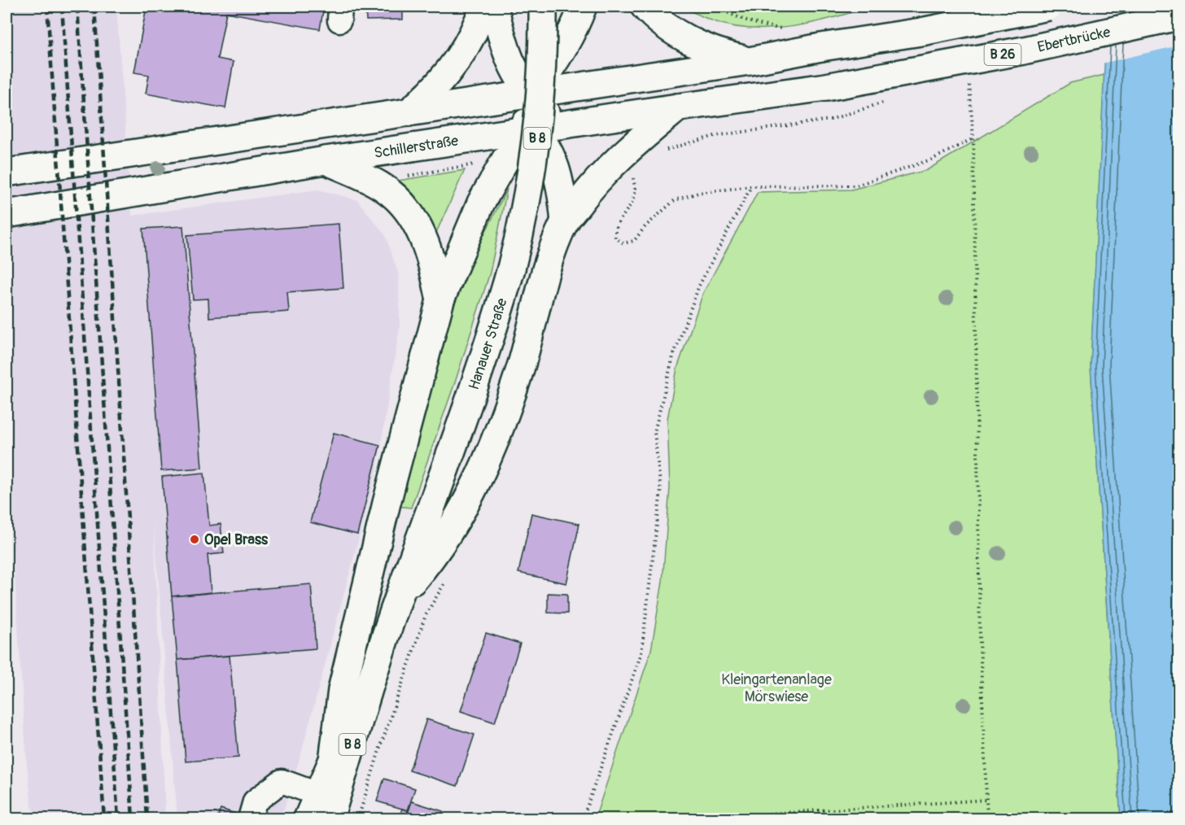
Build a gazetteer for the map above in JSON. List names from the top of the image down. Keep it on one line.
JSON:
{"streets":{"main road":["Ebertbrücke","B 26","B 8","Schillerstraße","Hanauer Straße"]},"crossings":[["Ebertbrücke","Schillerstraße"]],"parks":["Kleingartenanlage Mörswiese"],"places":["Opel Brass"]}
